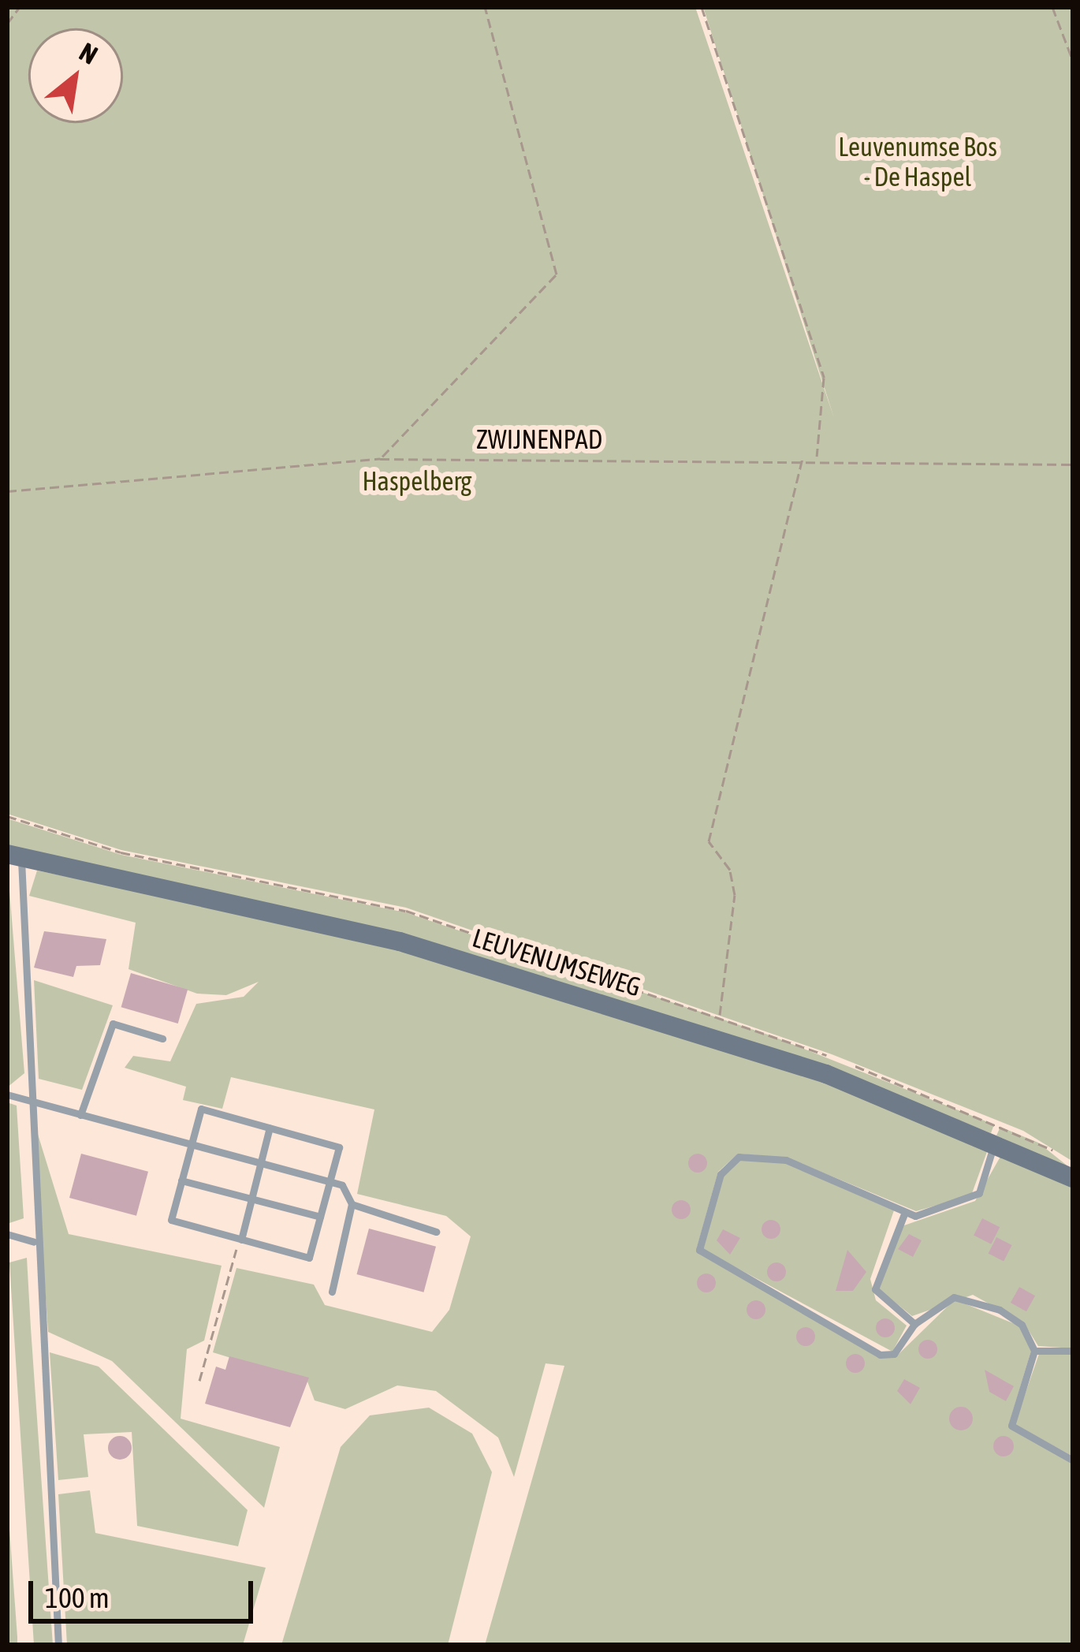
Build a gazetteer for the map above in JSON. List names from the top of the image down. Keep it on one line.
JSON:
{"streets":{"main road":["LEUVENUMSEWEG"],"path":["ZWIJNENPAD"]},"crossings":[["ZWIJNENPAD","LEUVENUMSEWEG"]],"parks":["Leuvenumse Bos - De Haspel","Haspelberg"],"scale_bar":"100 m","north":"top right"}
